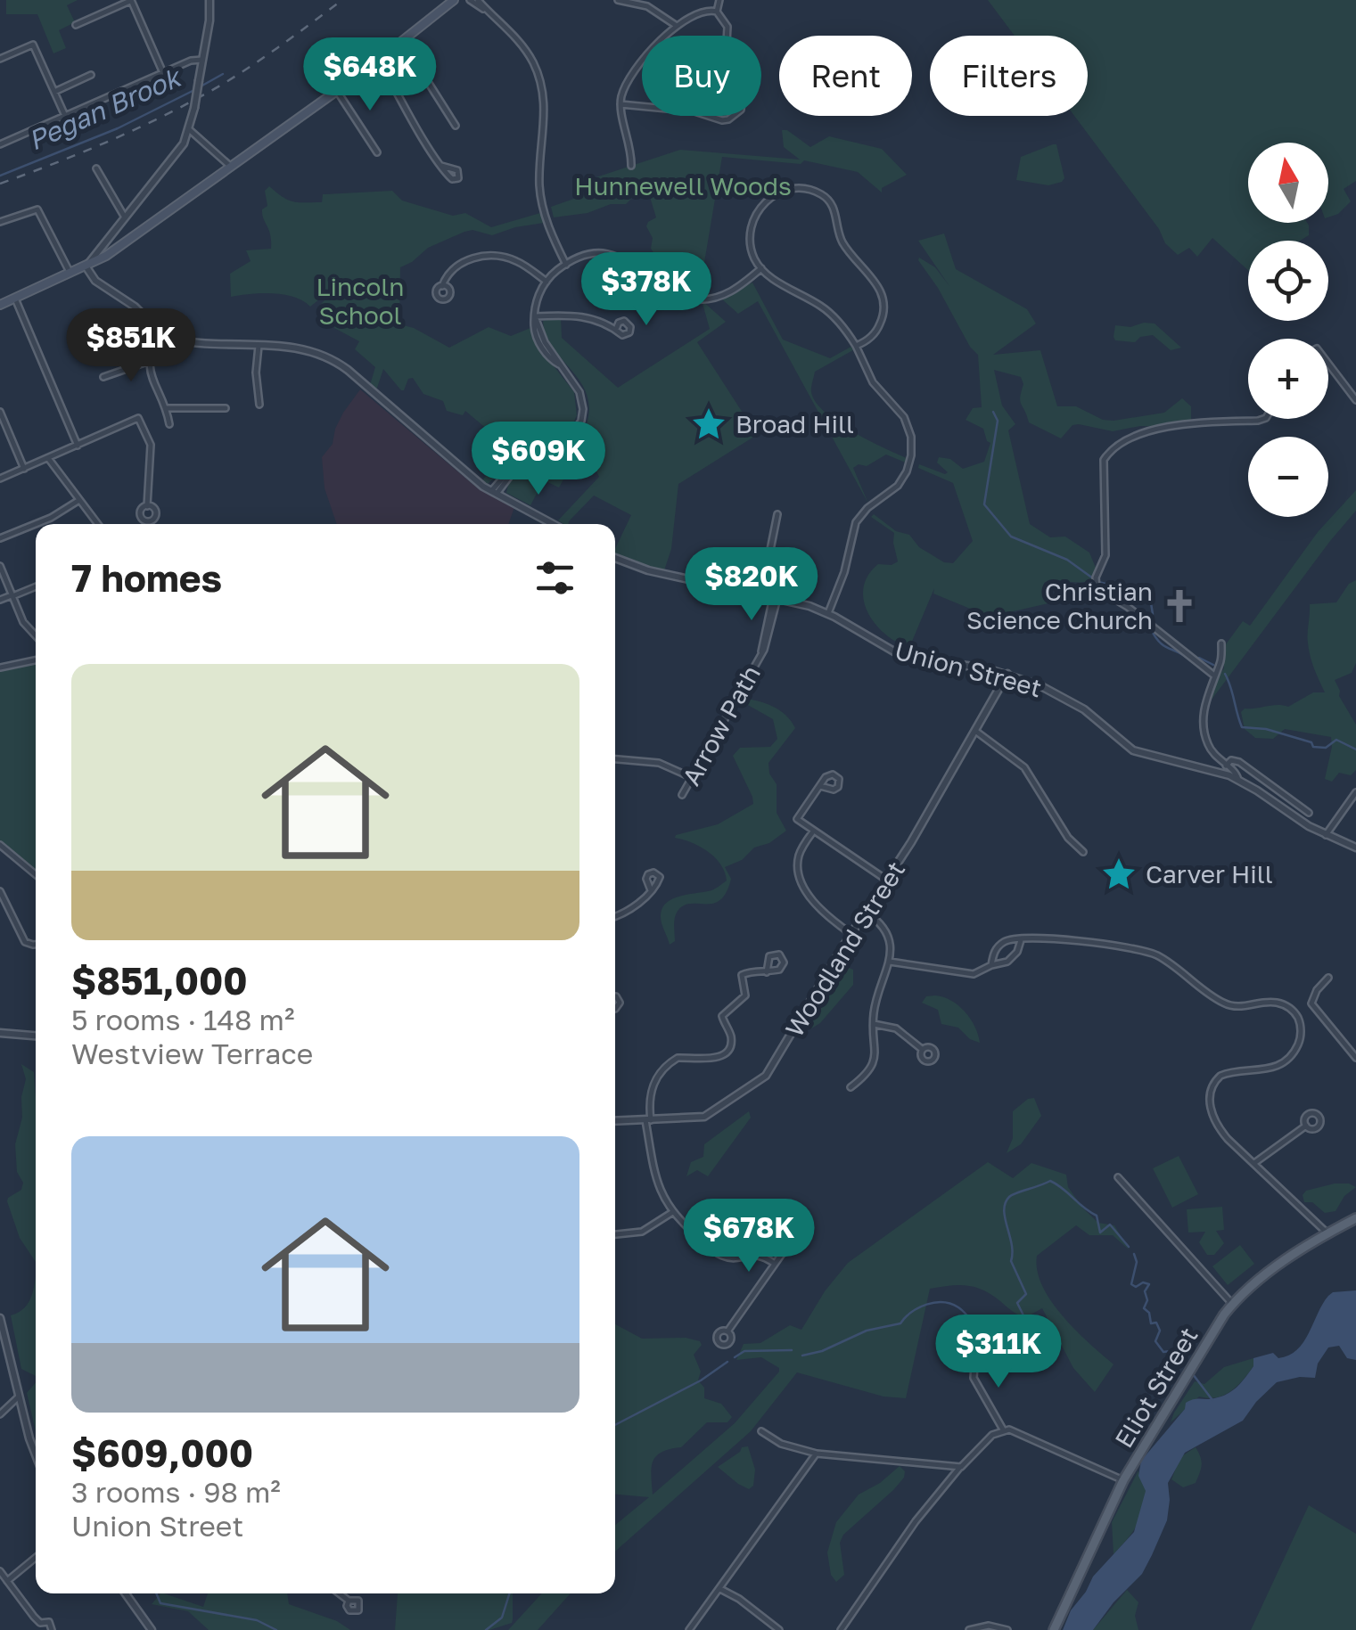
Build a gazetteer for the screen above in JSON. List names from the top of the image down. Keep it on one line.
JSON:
{"streets":{"main road":["Eliot Street"],"street":["Union Street","Arrow Path","Woodland Street"]},"crossings":[["Union Street","Arrow Path"],["Union Street","Woodland Street"]],"water":["Pegan Brook"],"parks":["Hunnewell Woods","Lincoln School"],"places":{"place":["Broad Hill","Carver Hill"],"church":["Christian Science Church"]},"north":"top","page":{"chip":["Buy","Rent","Filters"],"price":["$648K","$378K","$851K","$609K","$820K","$678K","$311K"],"map_buttons":["+","−"],"heading":"7 homes","list":[{"name":"$851,000","note":"5 rooms · 148 m² · Westview Terrace"},{"name":"$609,000","note":"3 rooms · 98 m² · Union Street"}]}}
